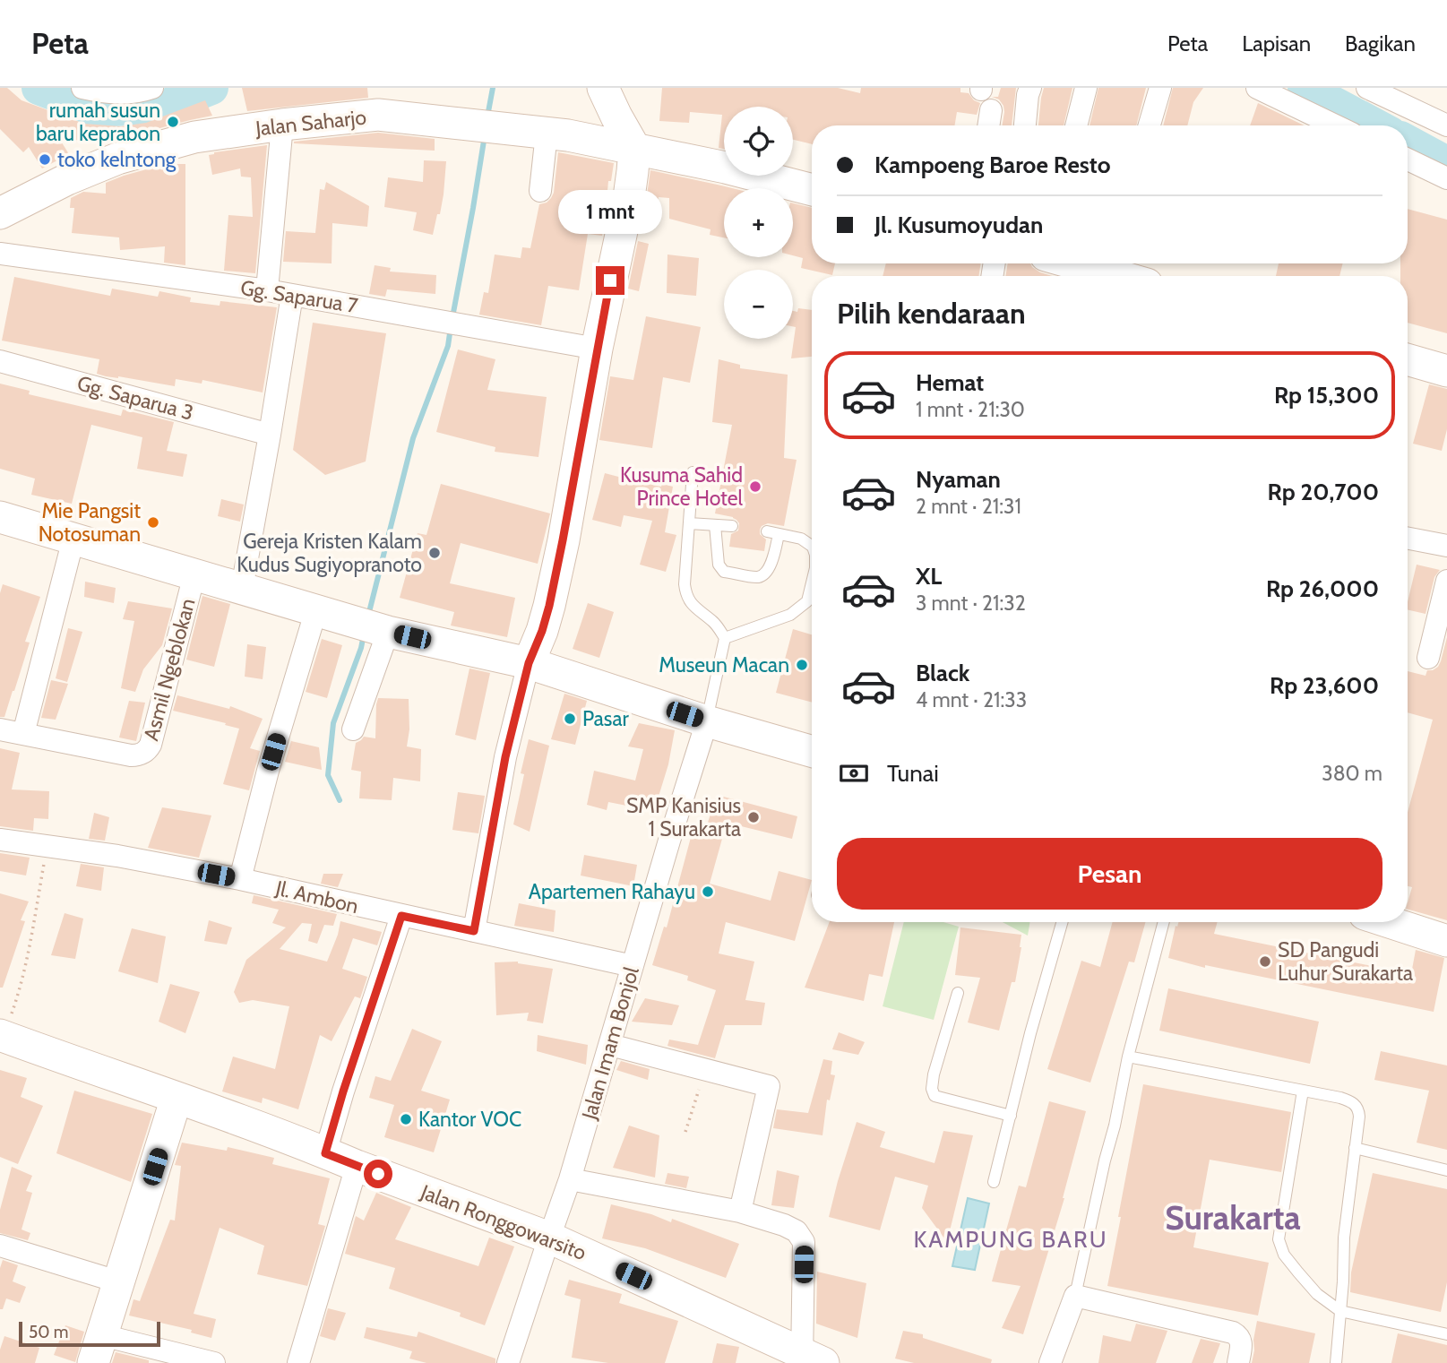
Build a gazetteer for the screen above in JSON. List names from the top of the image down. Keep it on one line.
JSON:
{"streets":{"main road":["Jalan Saharjo","Jalan Ronggowarsito"],"street":["Gg. Saparua 7","Gg. Saparua 3","Asmil Ngeblokan","Jl. Ambon","Jalan Imam Bonjol"]},"crossings":[["Jl. Ambon","Jalan Imam Bonjol"],["Jalan Imam Bonjol","Jalan Ronggowarsito"]],"districts":["Surakarta","KAMPUNG BARU"],"places":["rumah susun baru keprabon","toko kelntong","Kusuma Sahid Prince Hotel","Mie Pangsit Notosuman","Gereja Kristen Kalam Kudus Sugiyopranoto","Museun Macan","Pasar","SMP Kanisius 1 Surakarta","Apartemen Rahayu","SD Pangudi Luhur Surakarta","Kantor VOC"],"scale_bar":"50 m","page":{"header":"Peta","nav":["Peta","Lapisan","Bagikan"],"map_buttons":["+","−"],"banner":["Kampoeng Baroe Resto","Jl. Kusumoyudan"],"bubble":"1 mnt","heading":"Pilih kendaraan","list":[{"name":"Hemat","note":"1 mnt · 21:30","value":"Rp 15,300"},{"name":"Nyaman","note":"2 mnt · 21:31","value":"Rp 20,700"},{"name":"XL","note":"3 mnt · 21:32","value":"Rp 26,000"},{"name":"Black","note":"4 mnt · 21:33","value":"Rp 23,600"}],"pay":["Tunai","380 m"],"buttons":"Pesan","scale":"50 m"}}
